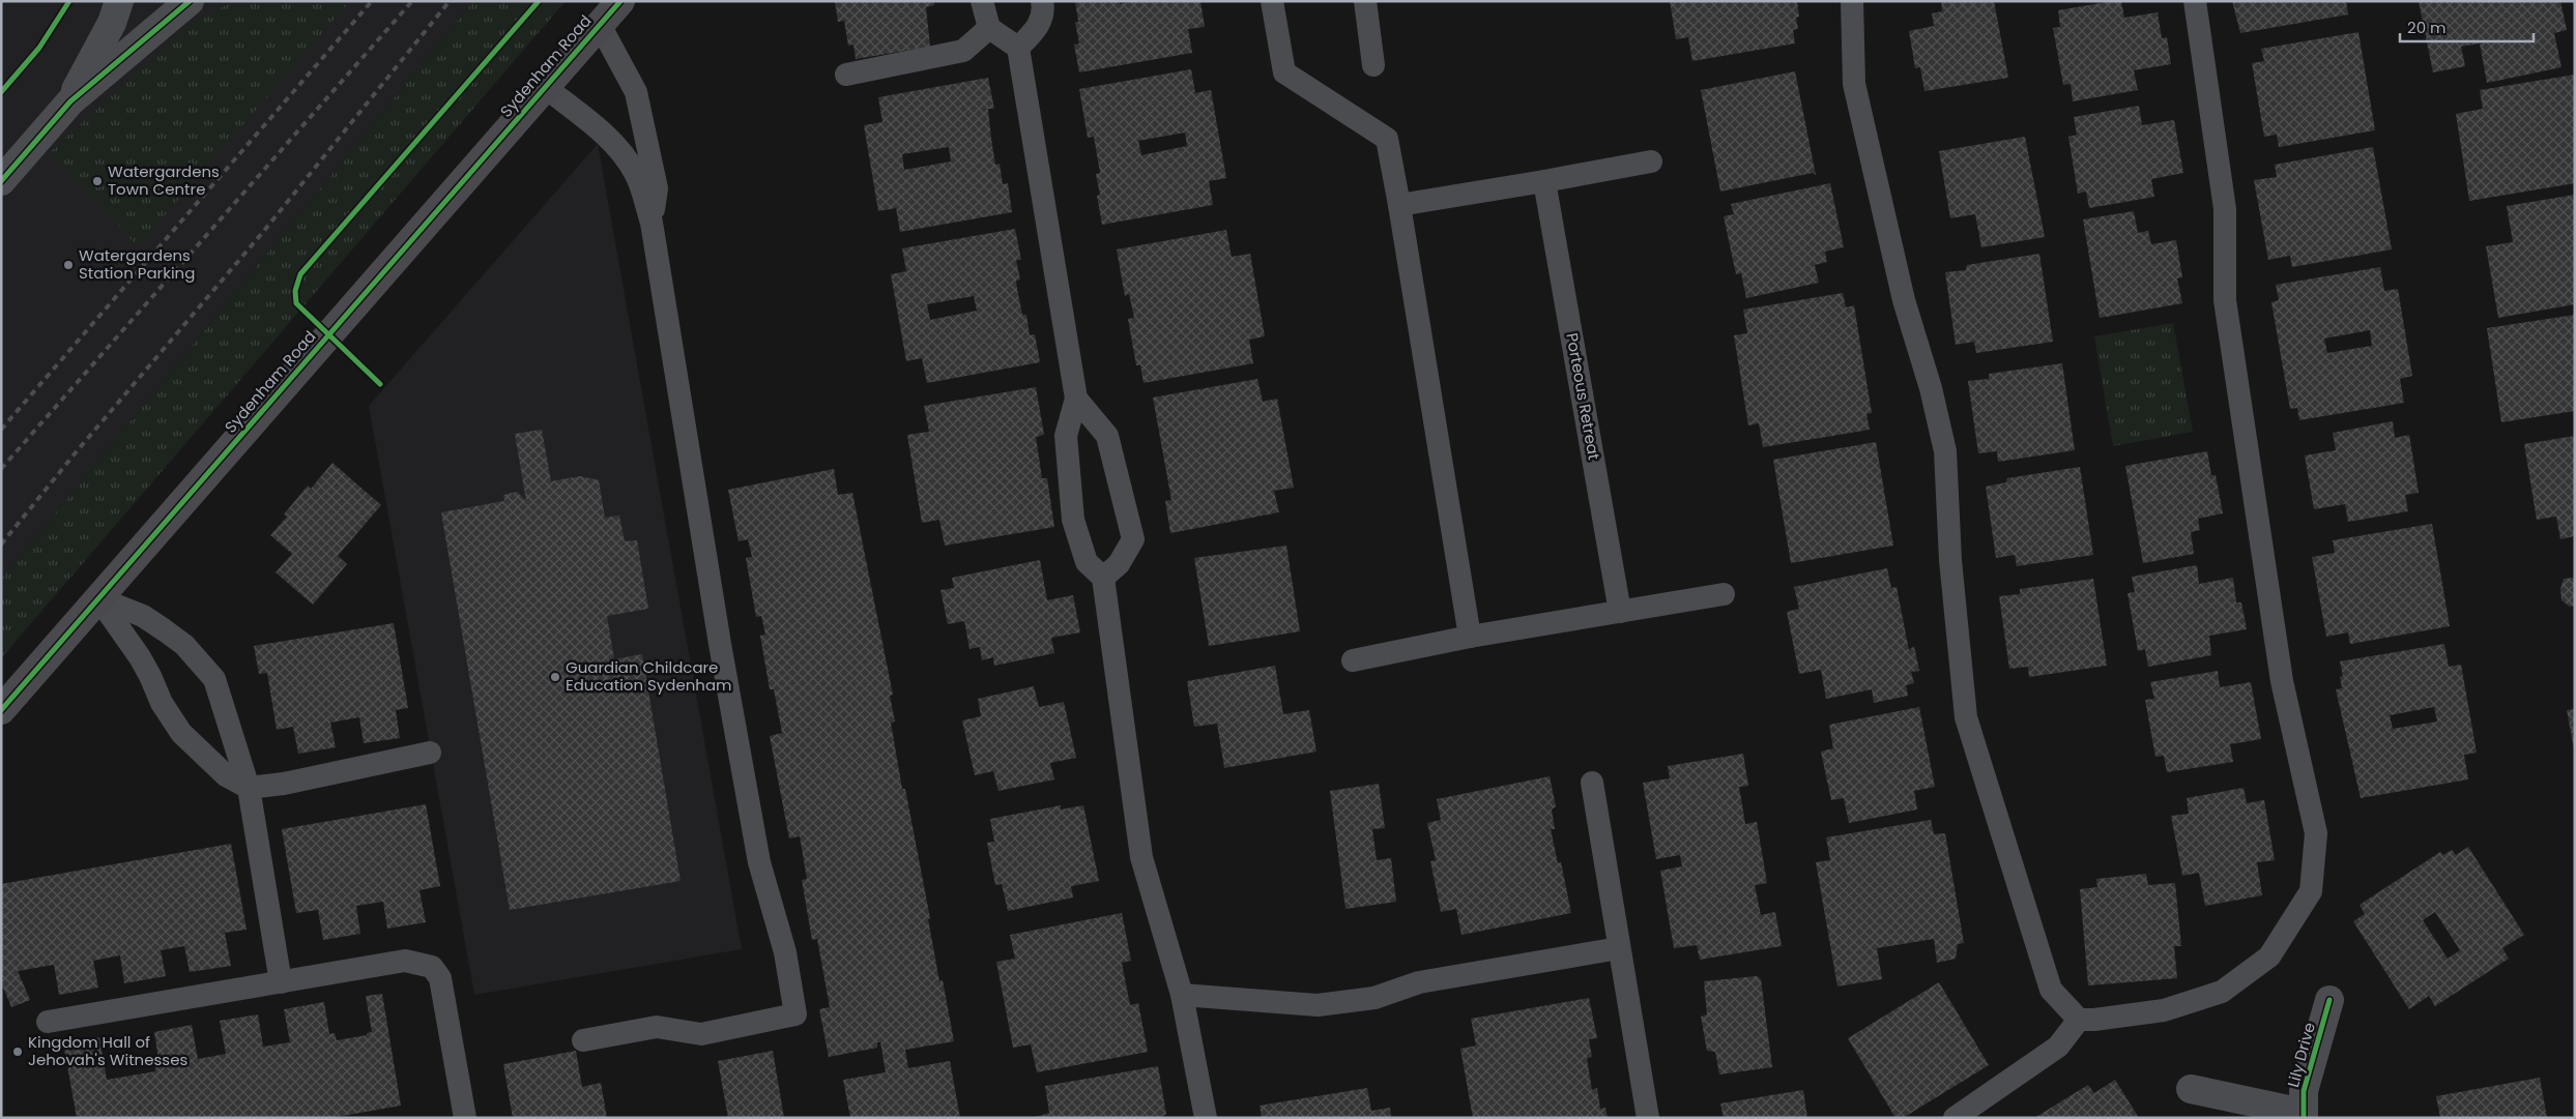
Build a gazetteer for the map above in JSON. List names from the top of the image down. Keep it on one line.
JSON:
{"streets":{"street":["Sydenham Road","Lily Drive"],"lane":["Porteous Retreat"]},"places":["Watergardens Town Centre","Watergardens Station Parking","Guardian Childcare Education Sydenham","Kingdom Hall of Jehovah's Witnesses"],"scale_bar":"20 m"}
